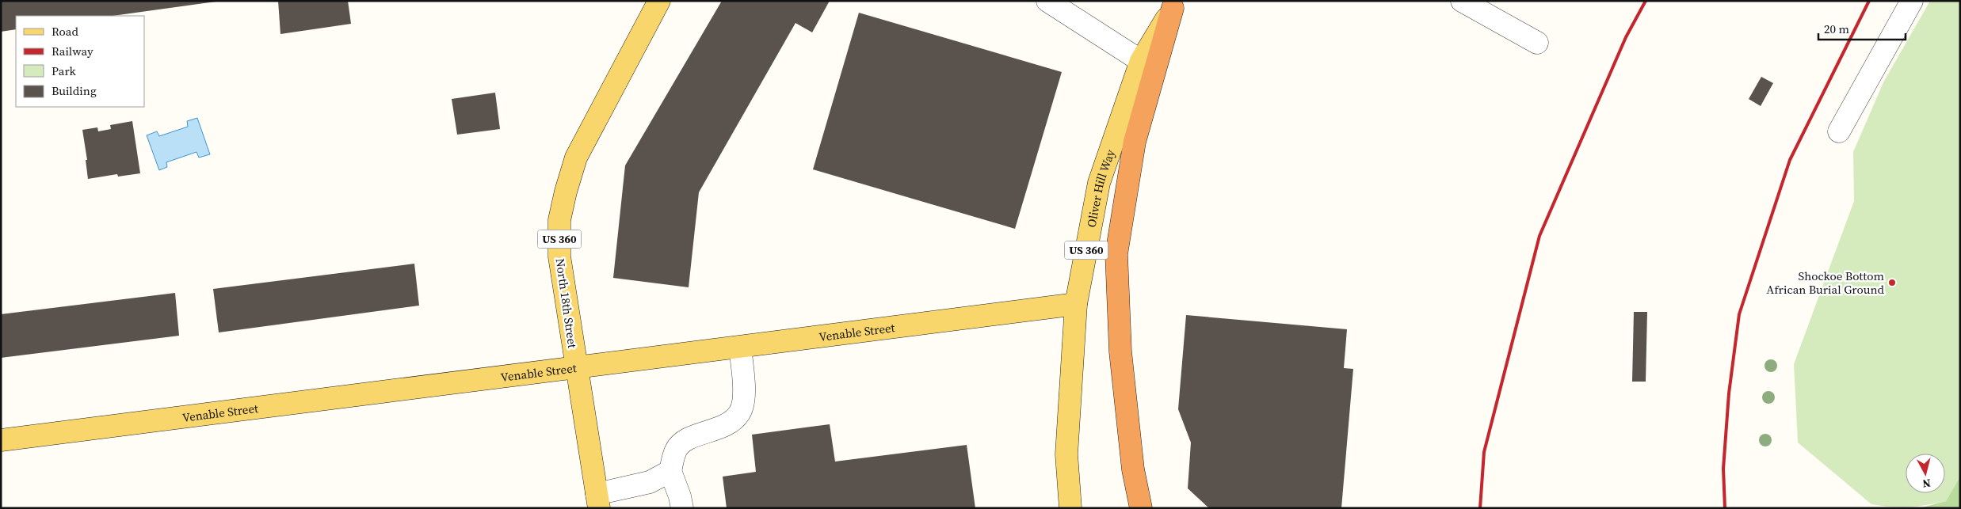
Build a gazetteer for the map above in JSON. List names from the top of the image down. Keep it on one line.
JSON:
{"streets":{"main road":["Oliver Hill Way","US 360","North 18th Street","Venable Street"]},"crossings":[["Oliver Hill Way","Venable Street"],["North 18th Street","Venable Street"]],"places":["Shockoe Bottom African Burial Ground"],"legend":["Road","Railway","Park","Building"],"scale_bar":"20 m","north":"bottom"}
